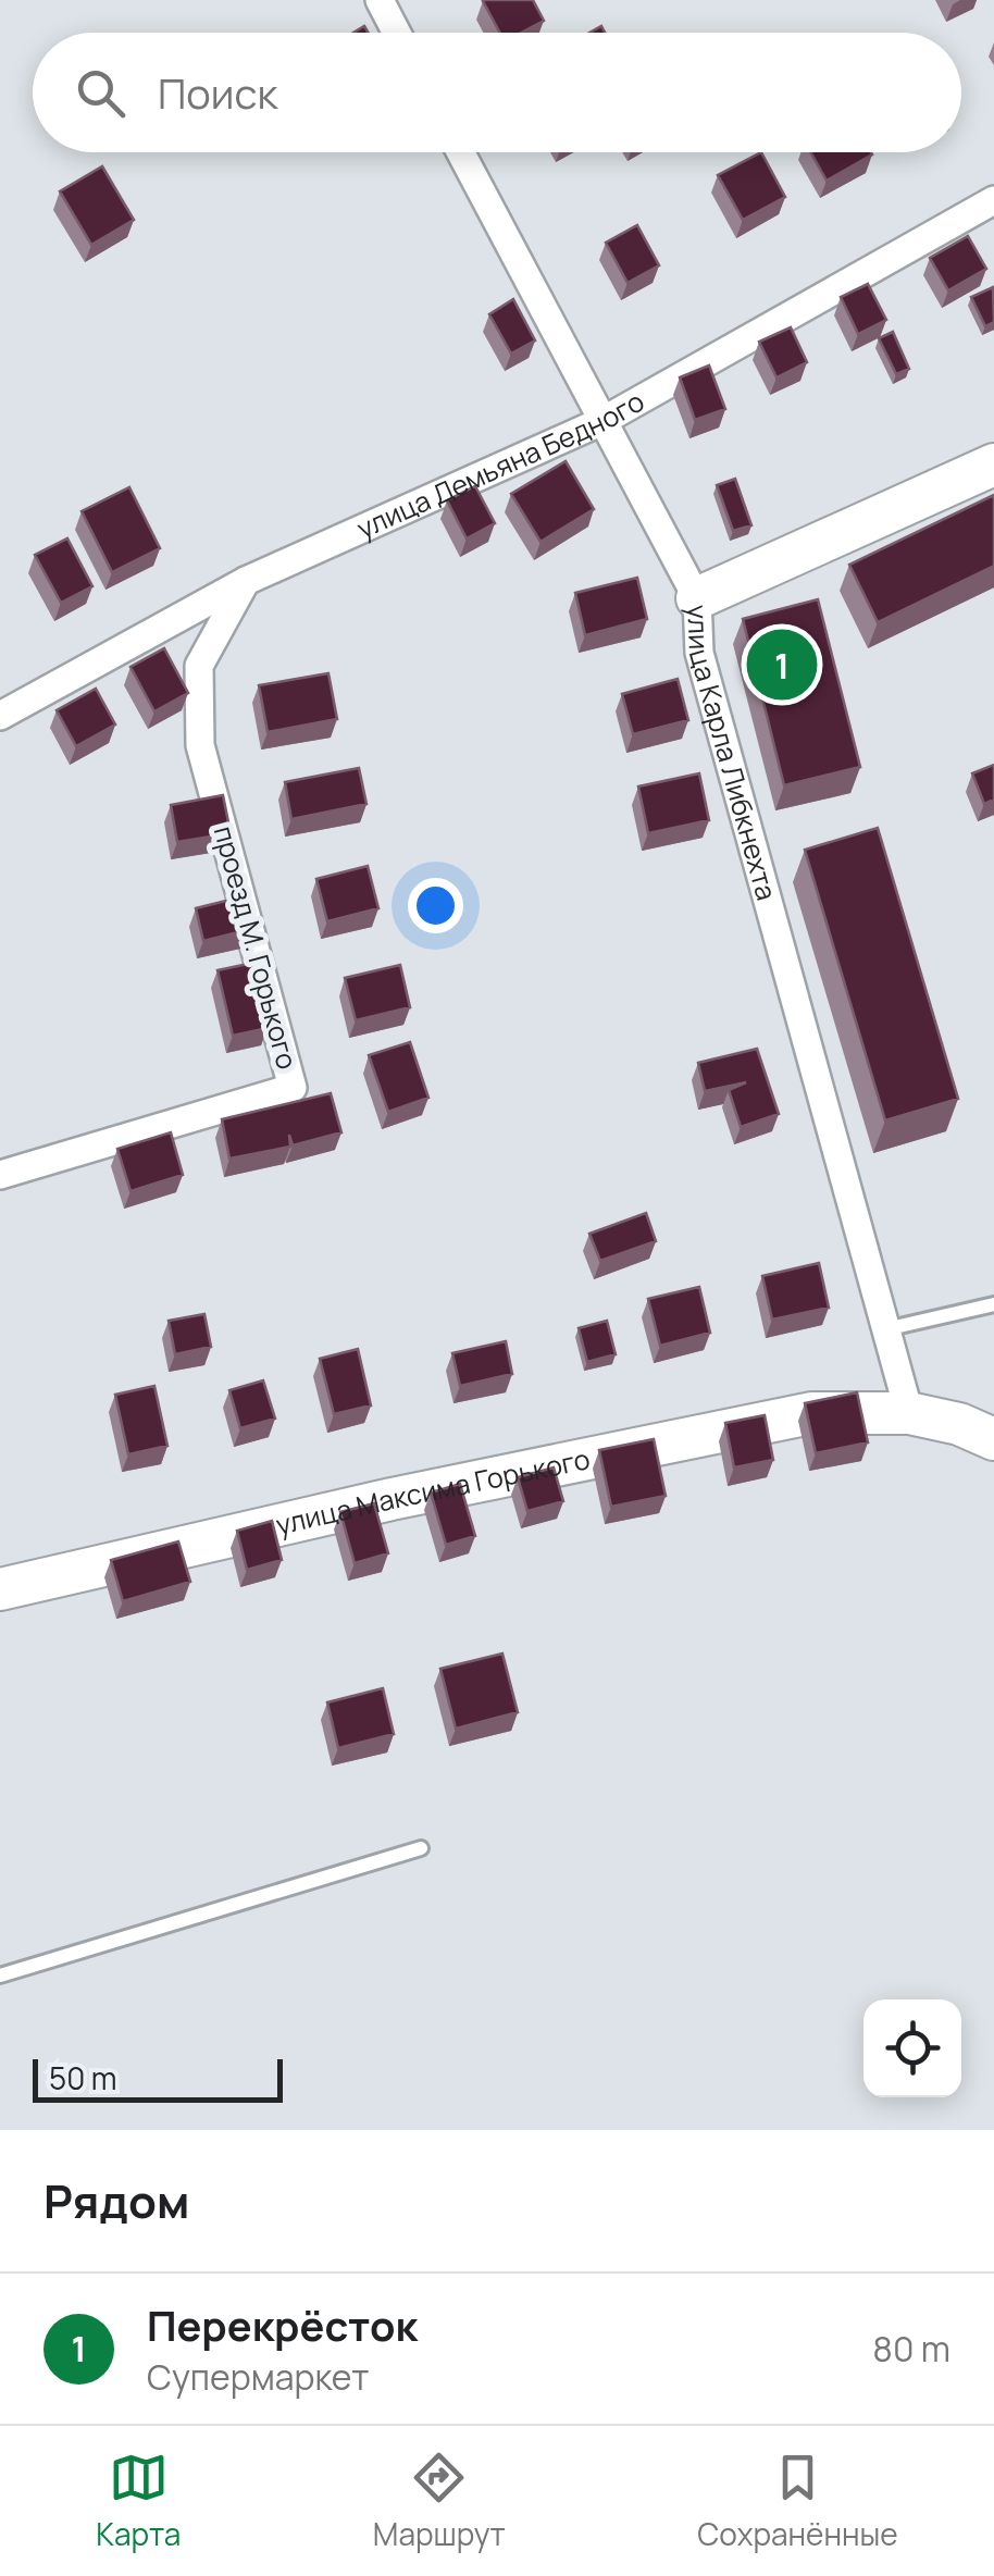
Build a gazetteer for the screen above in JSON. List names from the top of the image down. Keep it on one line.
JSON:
{"streets":{"street":["улица Демьяна Бедного","улица Карла Либкнехта","проезд М. Горького","улица Максима Горького"]},"crossings":[["улица Демьяна Бедного","улица Карла Либкнехта"],["улица Демьяна Бедного","проезд М. Горького"],["улица Карла Либкнехта","улица Максима Горького"]],"scale_bar":"50 m","page":{"search":"Поиск","pins":"1","scale":"50 m","heading":"Рядом","list":[{"mark":"1","name":"Перекрёсток","note":"Супермаркет","value":"80 m"}],"nav":["Карта","Маршрут","Сохранённые"]}}
